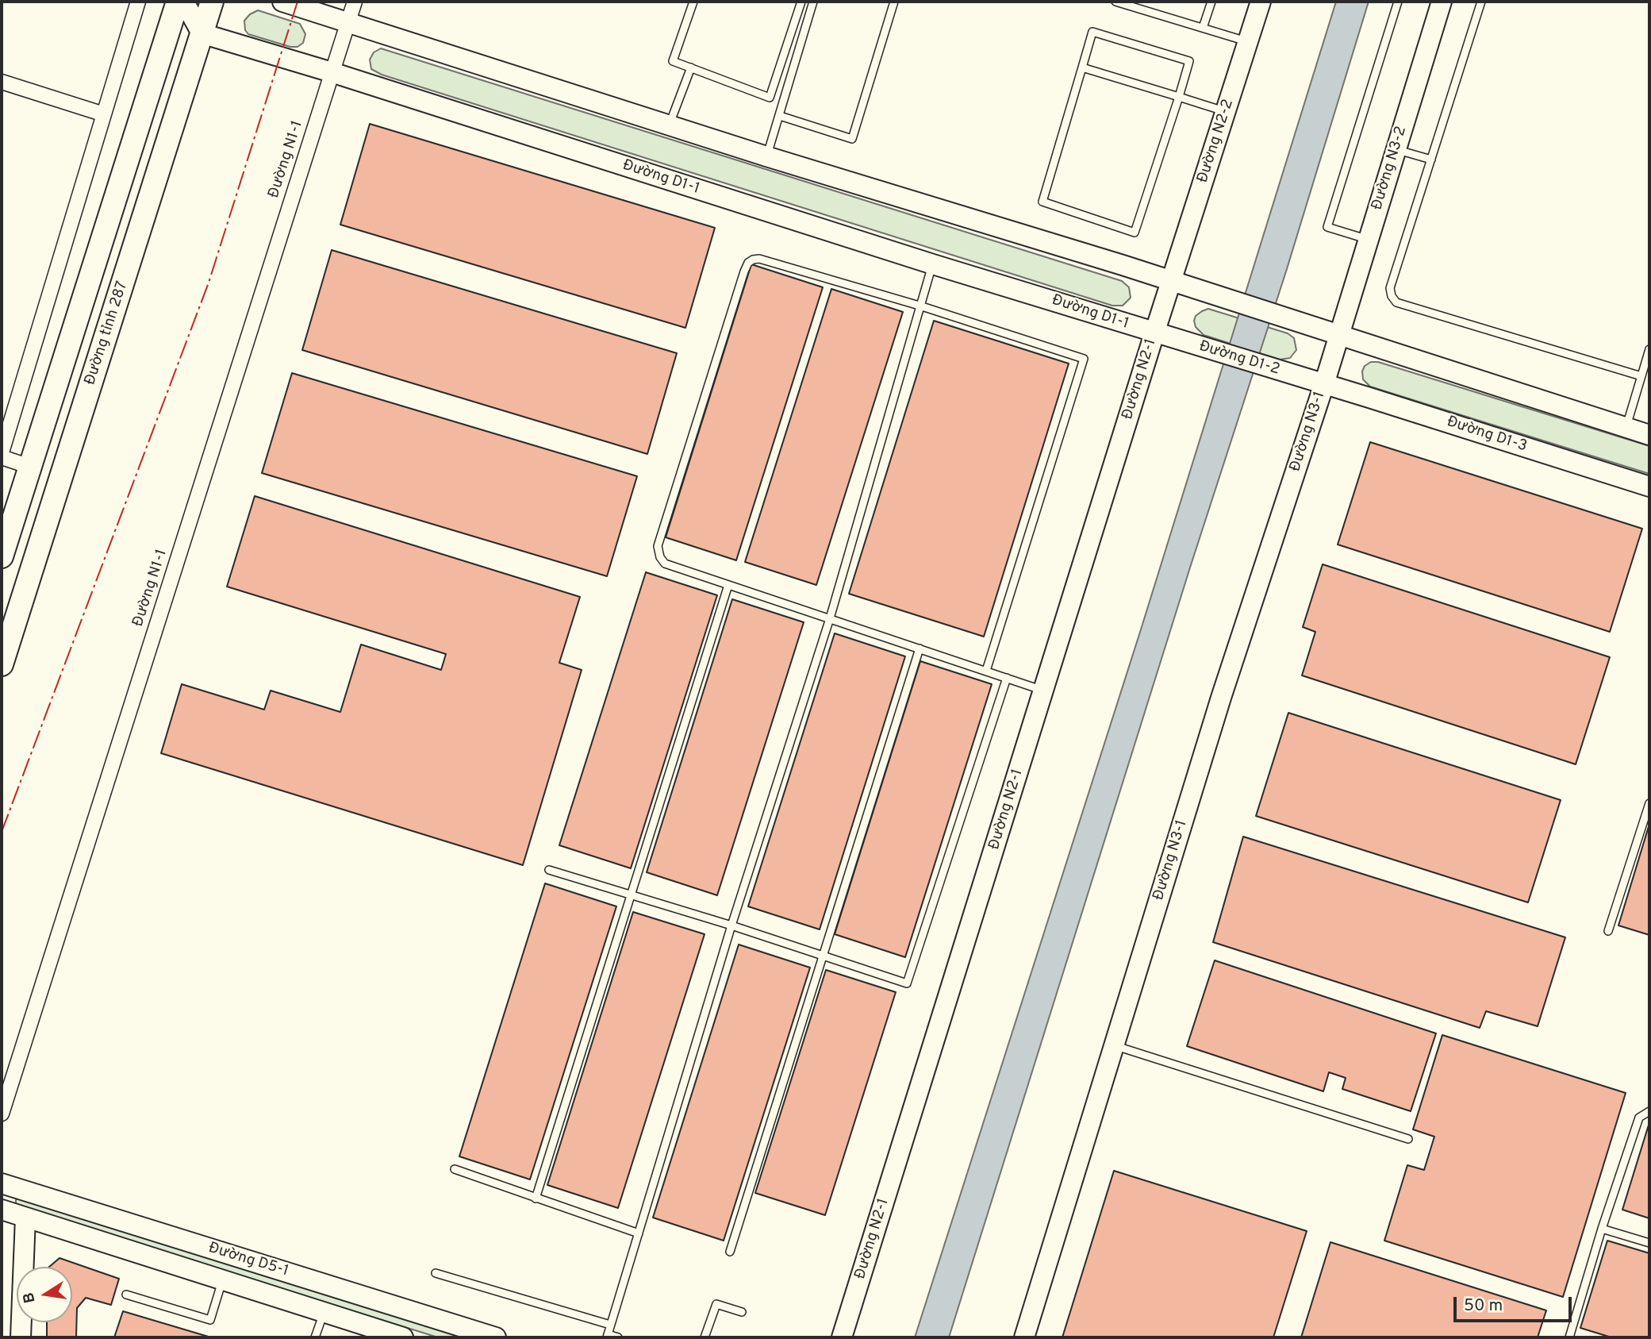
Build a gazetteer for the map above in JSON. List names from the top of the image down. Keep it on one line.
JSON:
{"streets":{"main road":["Đường tỉnh 287"],"street":["Đường N2-2","Đường N1-1","Đường N3-2","Đường D1-1","Đường D1-2","Đường N2-1","Đường N3-1","Đường D1-3","Đường D5-1"]},"crossings":[["Đường N2-2","Đường N2-1"],["Đường N1-1","Đường D1-1"],["Đường N3-2","Đường N3-1"],["Đường D1-1","Đường tỉnh 287"],["Đường D1-1","Đường D1-2"],["Đường D1-1","Đường N2-1"],["Đường D1-2","Đường N2-1"],["Đường D1-2","Đường N3-1"],["Đường D1-2","Đường D1-3"],["Đường N3-1","Đường D1-3"]],"scale_bar":"50 m","north":"left"}
